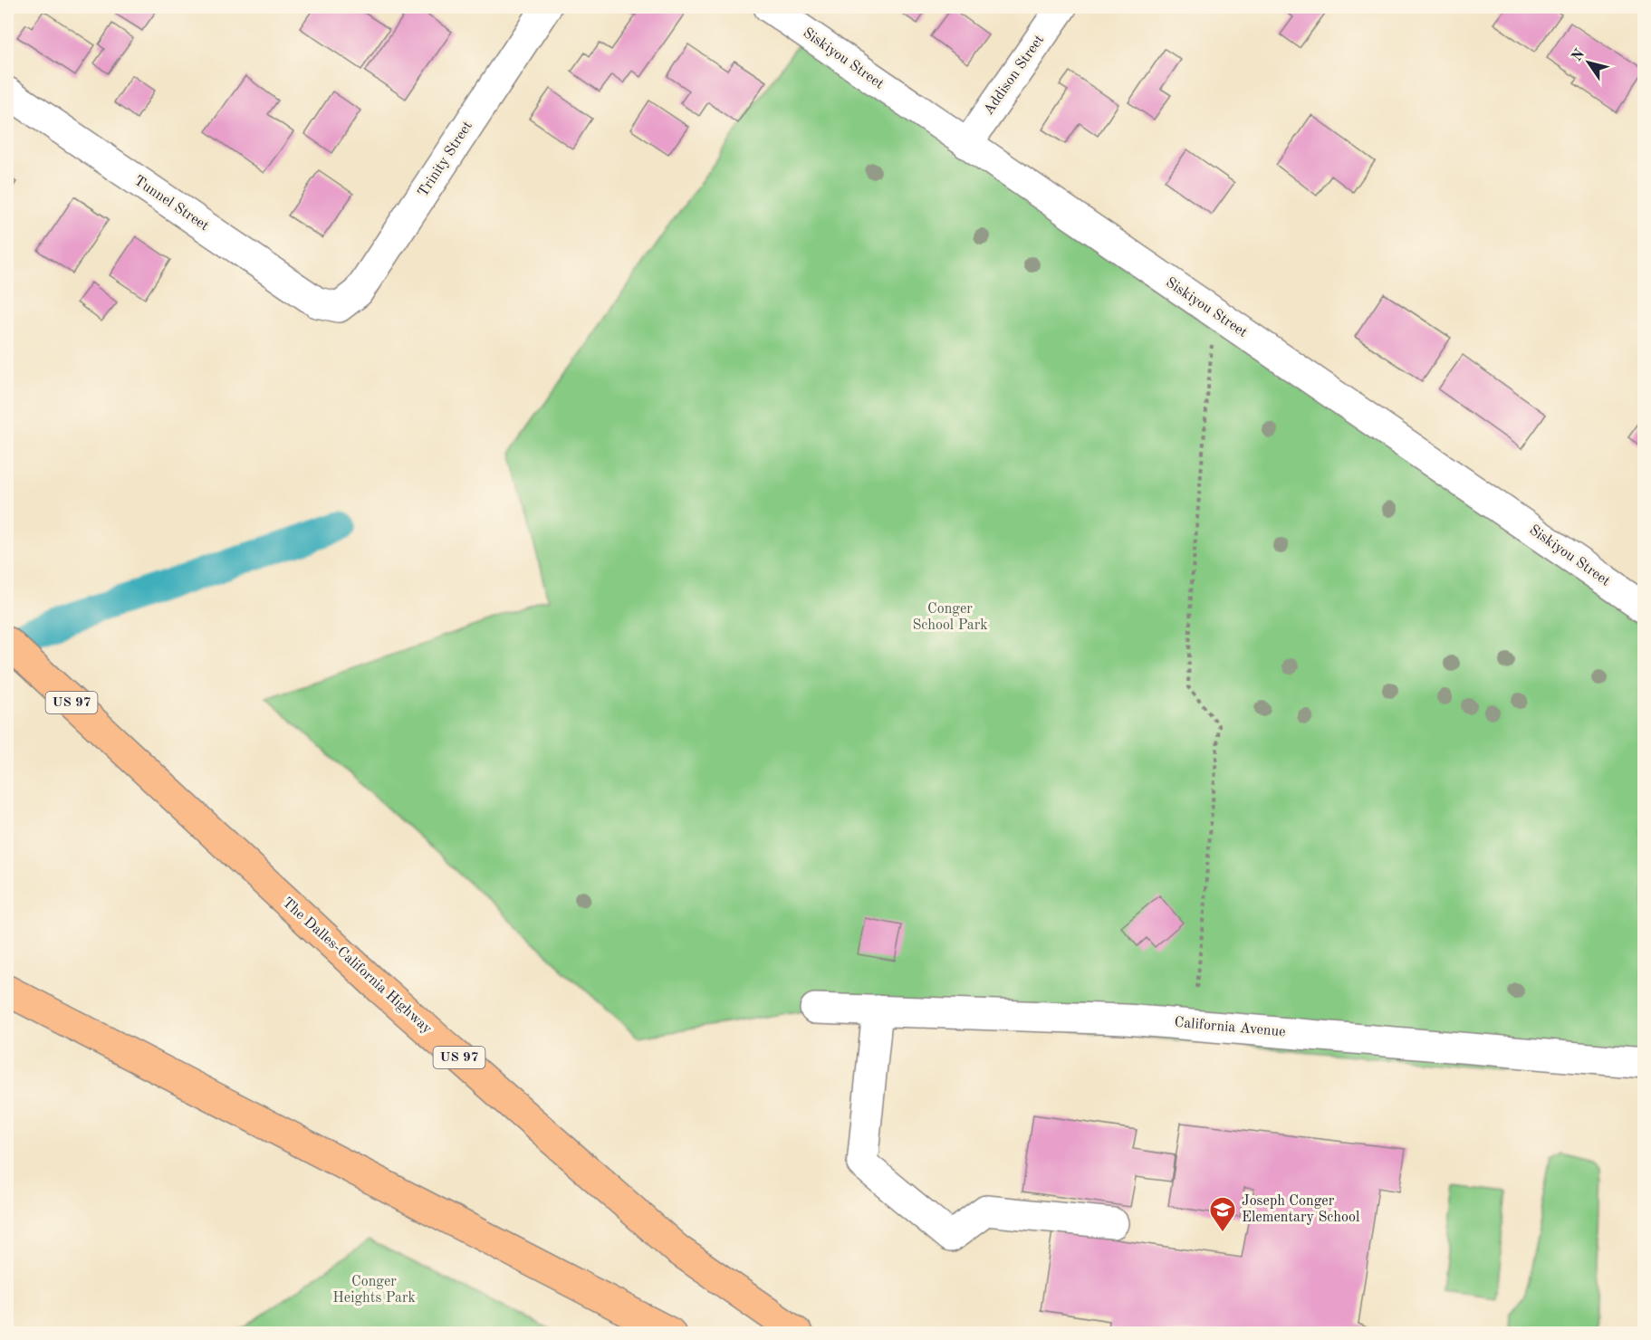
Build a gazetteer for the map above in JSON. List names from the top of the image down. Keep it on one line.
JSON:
{"streets":{"highway":["US 97","The Dalles-California Highway"],"street":["Siskiyou Street","Addison Street","Trinity Street","Tunnel Street","California Avenue"]},"crossings":[["Siskiyou Street","Addison Street"],["Trinity Street","Tunnel Street"]],"parks":["Conger School Park","Conger Heights Park"],"places":{"school or university":["Joseph Conger Elementary School"]},"north":"top left"}
